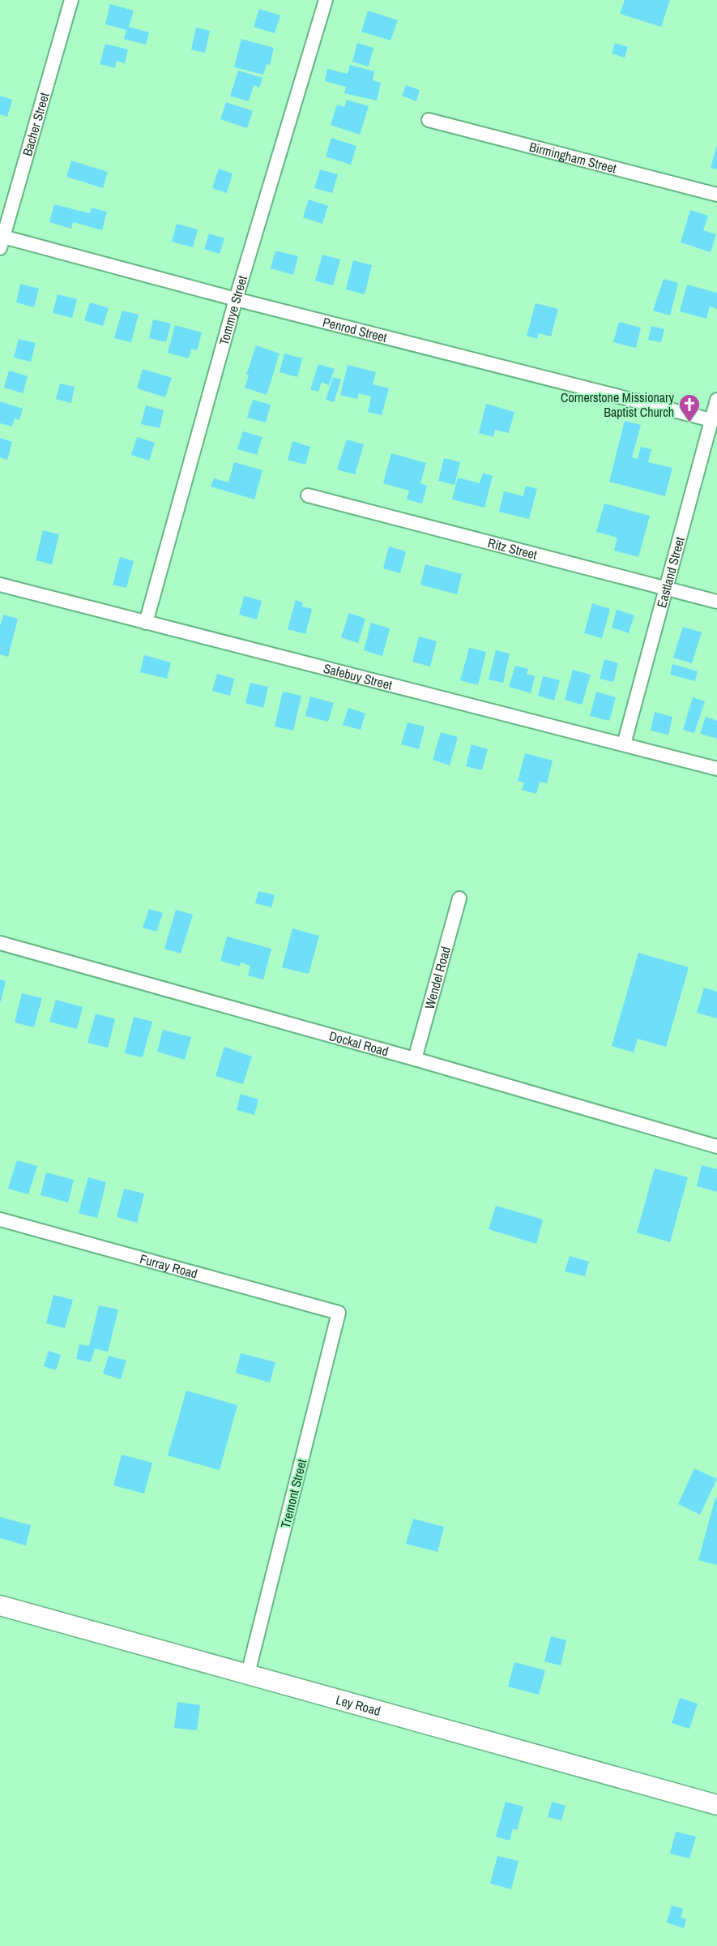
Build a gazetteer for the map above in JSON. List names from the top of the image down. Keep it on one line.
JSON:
{"streets":{"main road":["Ley Road"],"street":["Bacher Street","Birmingham Street","Tommye Street","Penrod Street","Ritz Street","Eastland Street","Safebuy Street","Wendel Road","Dockal Road","Furray Road","Tremont Street"]},"crossings":[["Bacher Street","Penrod Street"],["Tommye Street","Penrod Street"],["Tommye Street","Safebuy Street"],["Penrod Street","Eastland Street"],["Ritz Street","Eastland Street"],["Eastland Street","Safebuy Street"],["Wendel Road","Dockal Road"],["Furray Road","Tremont Street"],["Tremont Street","Ley Road"]],"places":{"church":["Cornerstone Missionary Baptist Church"]}}
